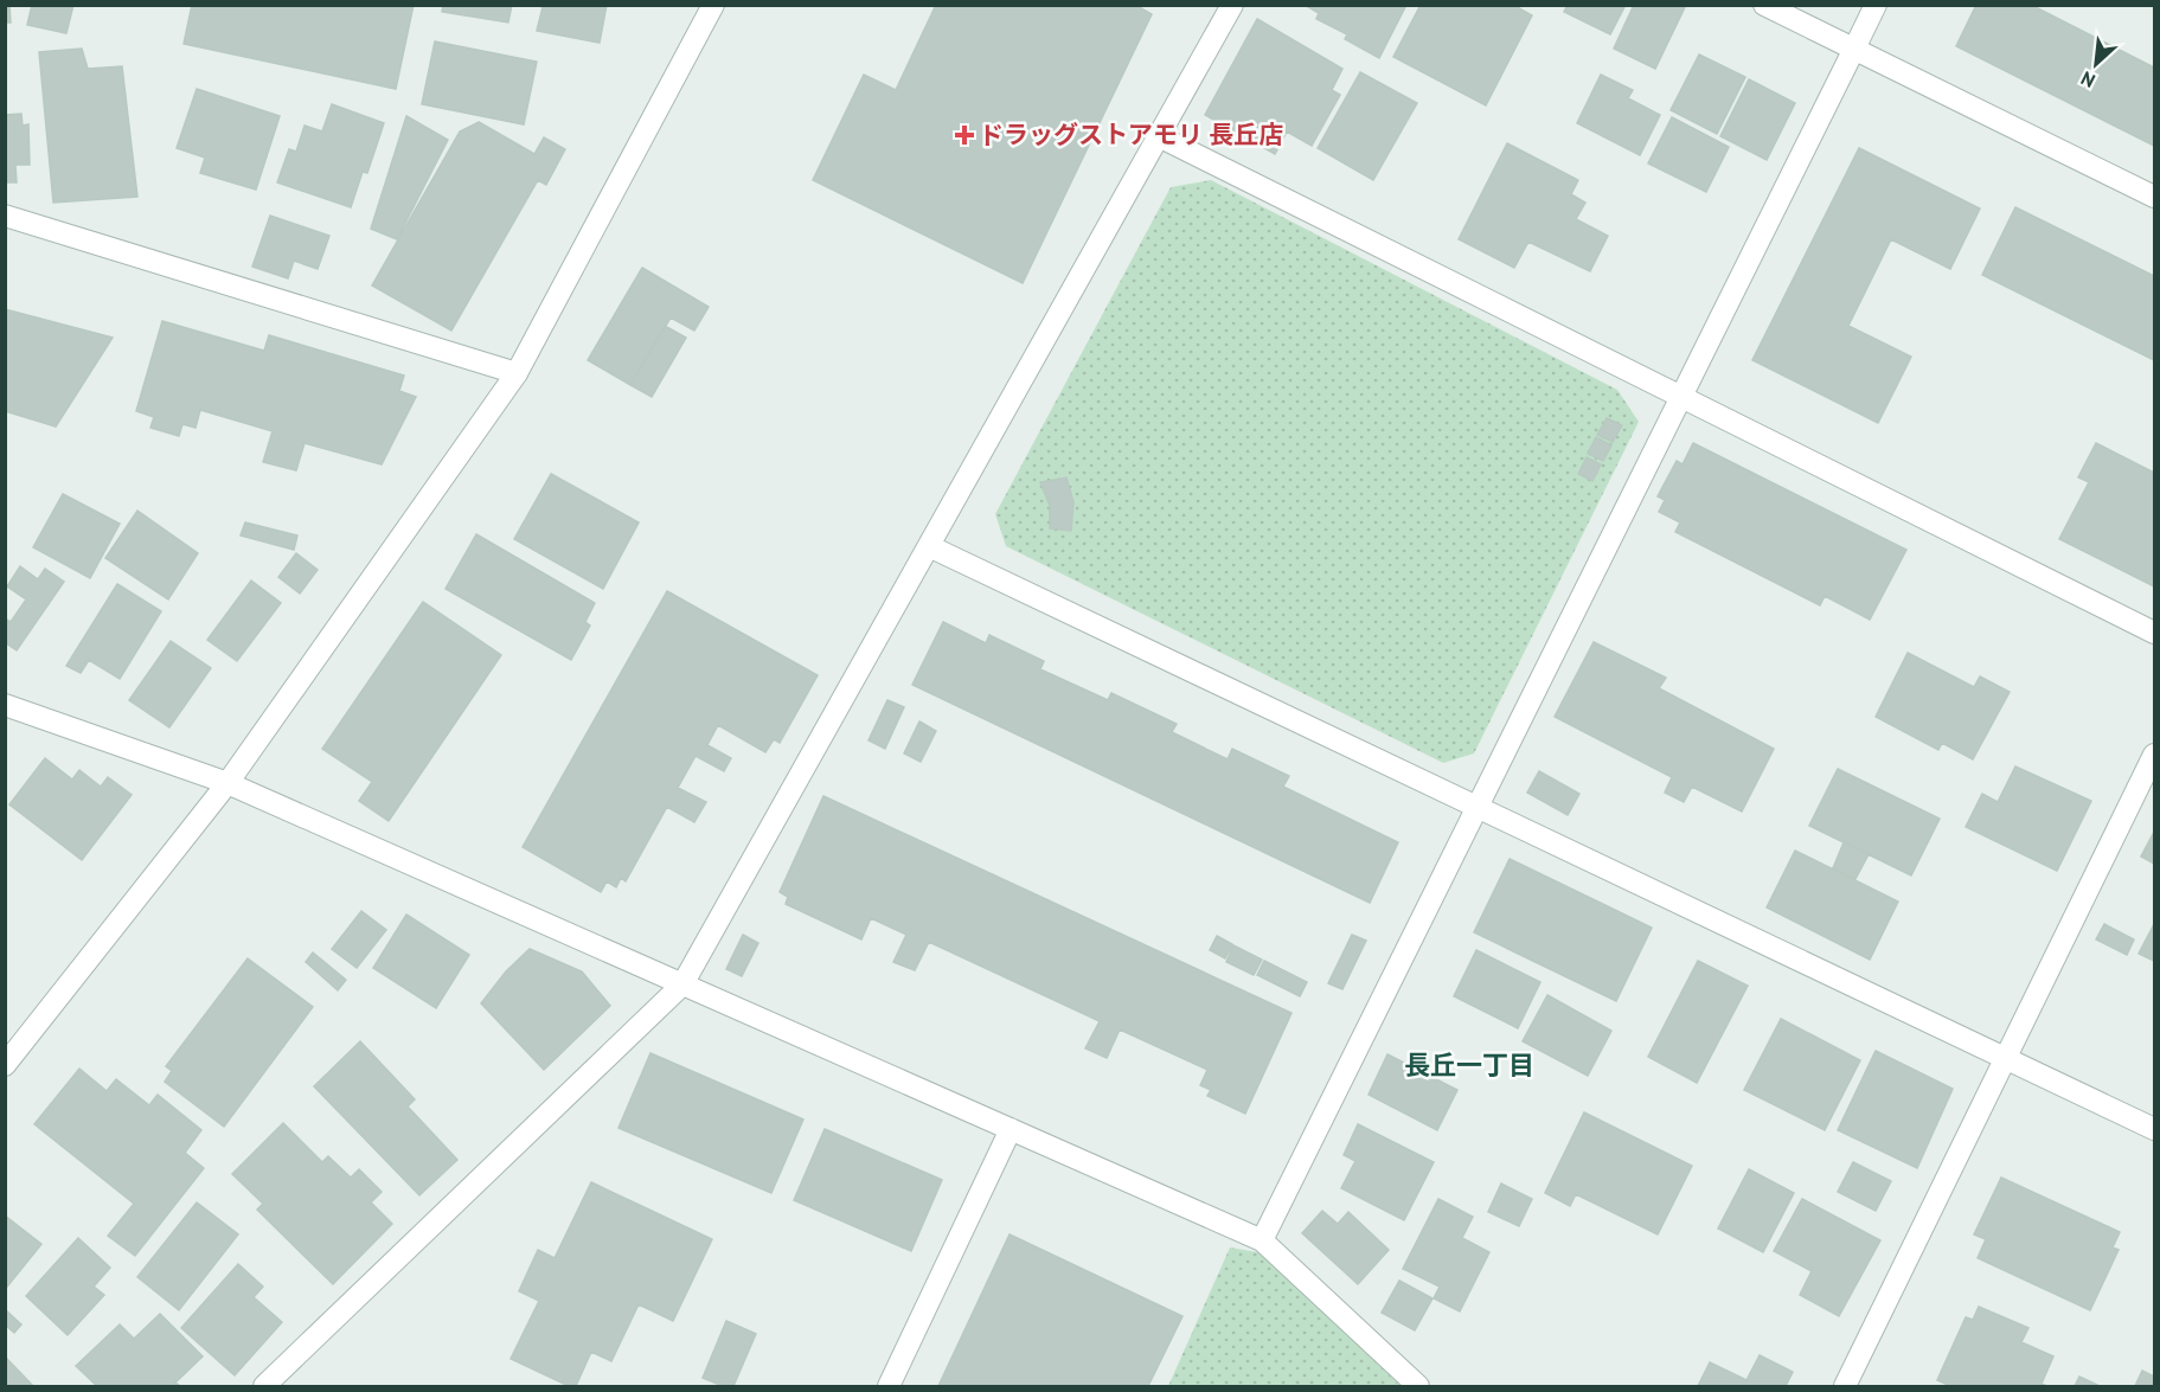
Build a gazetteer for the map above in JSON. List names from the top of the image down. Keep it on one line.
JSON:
{"districts":["長丘一丁目"],"places":{"health":["ドラッグストアモリ 長丘店"]},"north":"bottom left"}
